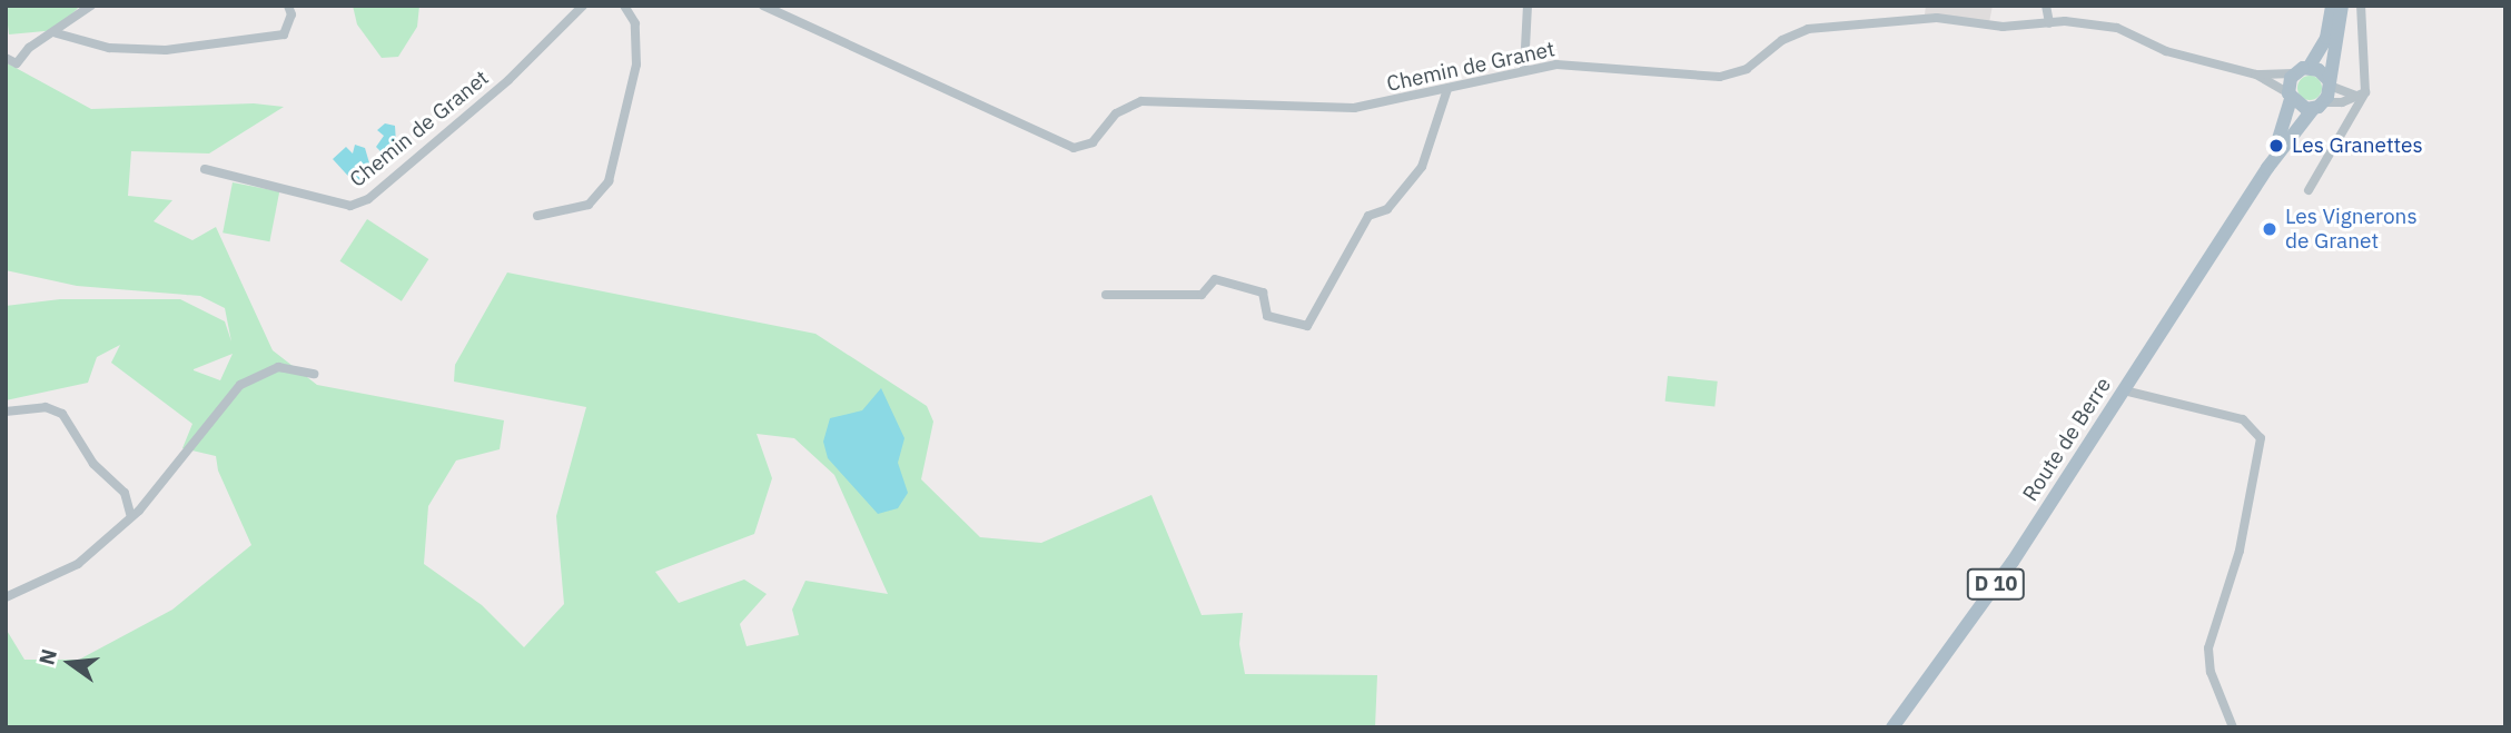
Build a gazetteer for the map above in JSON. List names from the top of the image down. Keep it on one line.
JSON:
{"streets":{"main road":["Route de Berre","D 10"],"street":["Chemin de Granet"]},"crossings":[["Chemin de Granet","Route de Berre"]],"places":["Les Granettes","Les Vignerons de Granet"],"north":"left"}
